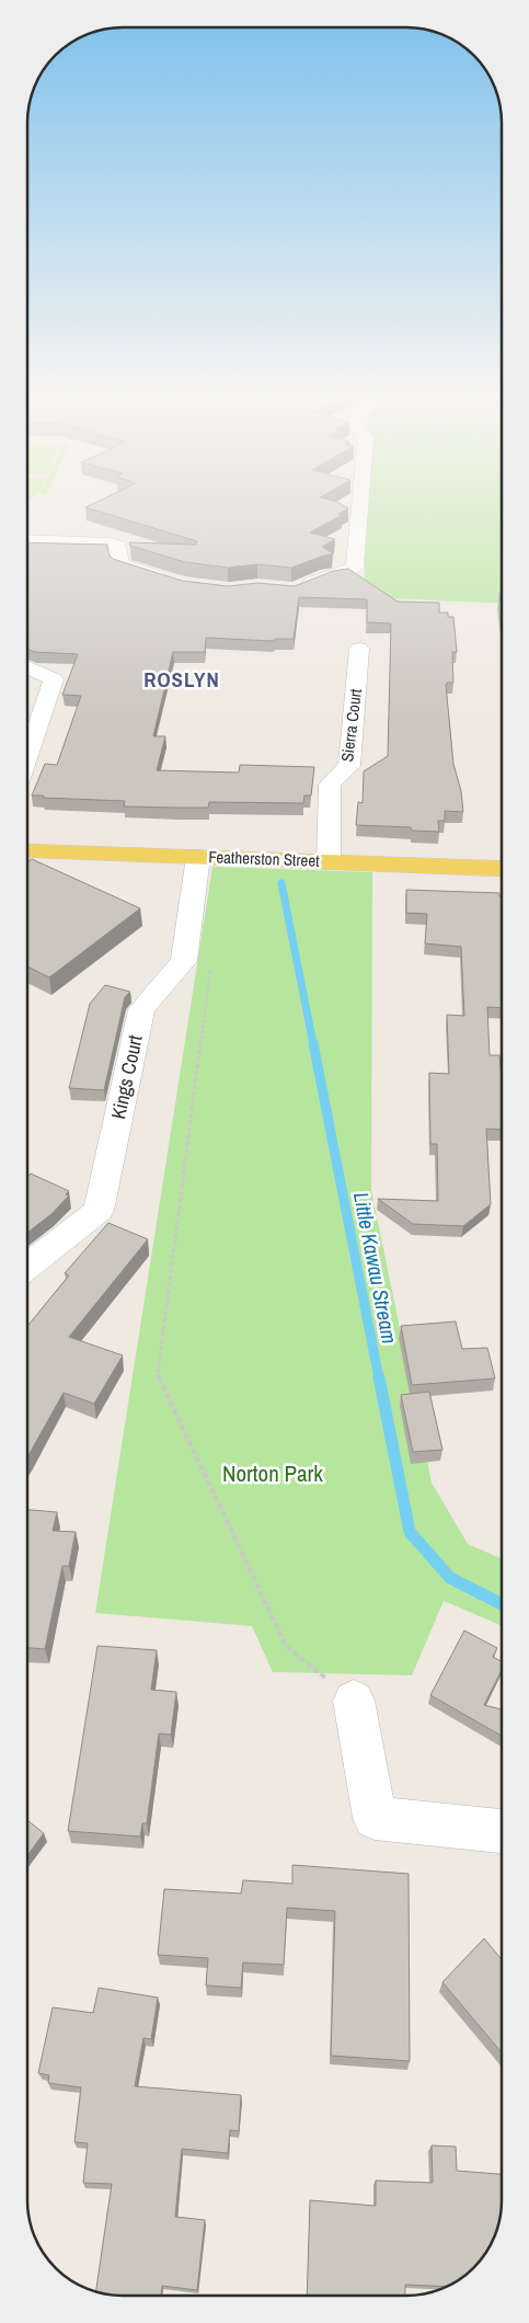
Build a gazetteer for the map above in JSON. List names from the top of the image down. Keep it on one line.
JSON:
{"streets":{"main road":["Featherston Street"],"street":["Sierra Court","Kings Court"]},"crossings":[["Sierra Court","Featherston Street"],["Featherston Street","Kings Court"]],"districts":["ROSLYN"],"water":["Little Kawau Stream"],"parks":["Norton Park"]}
